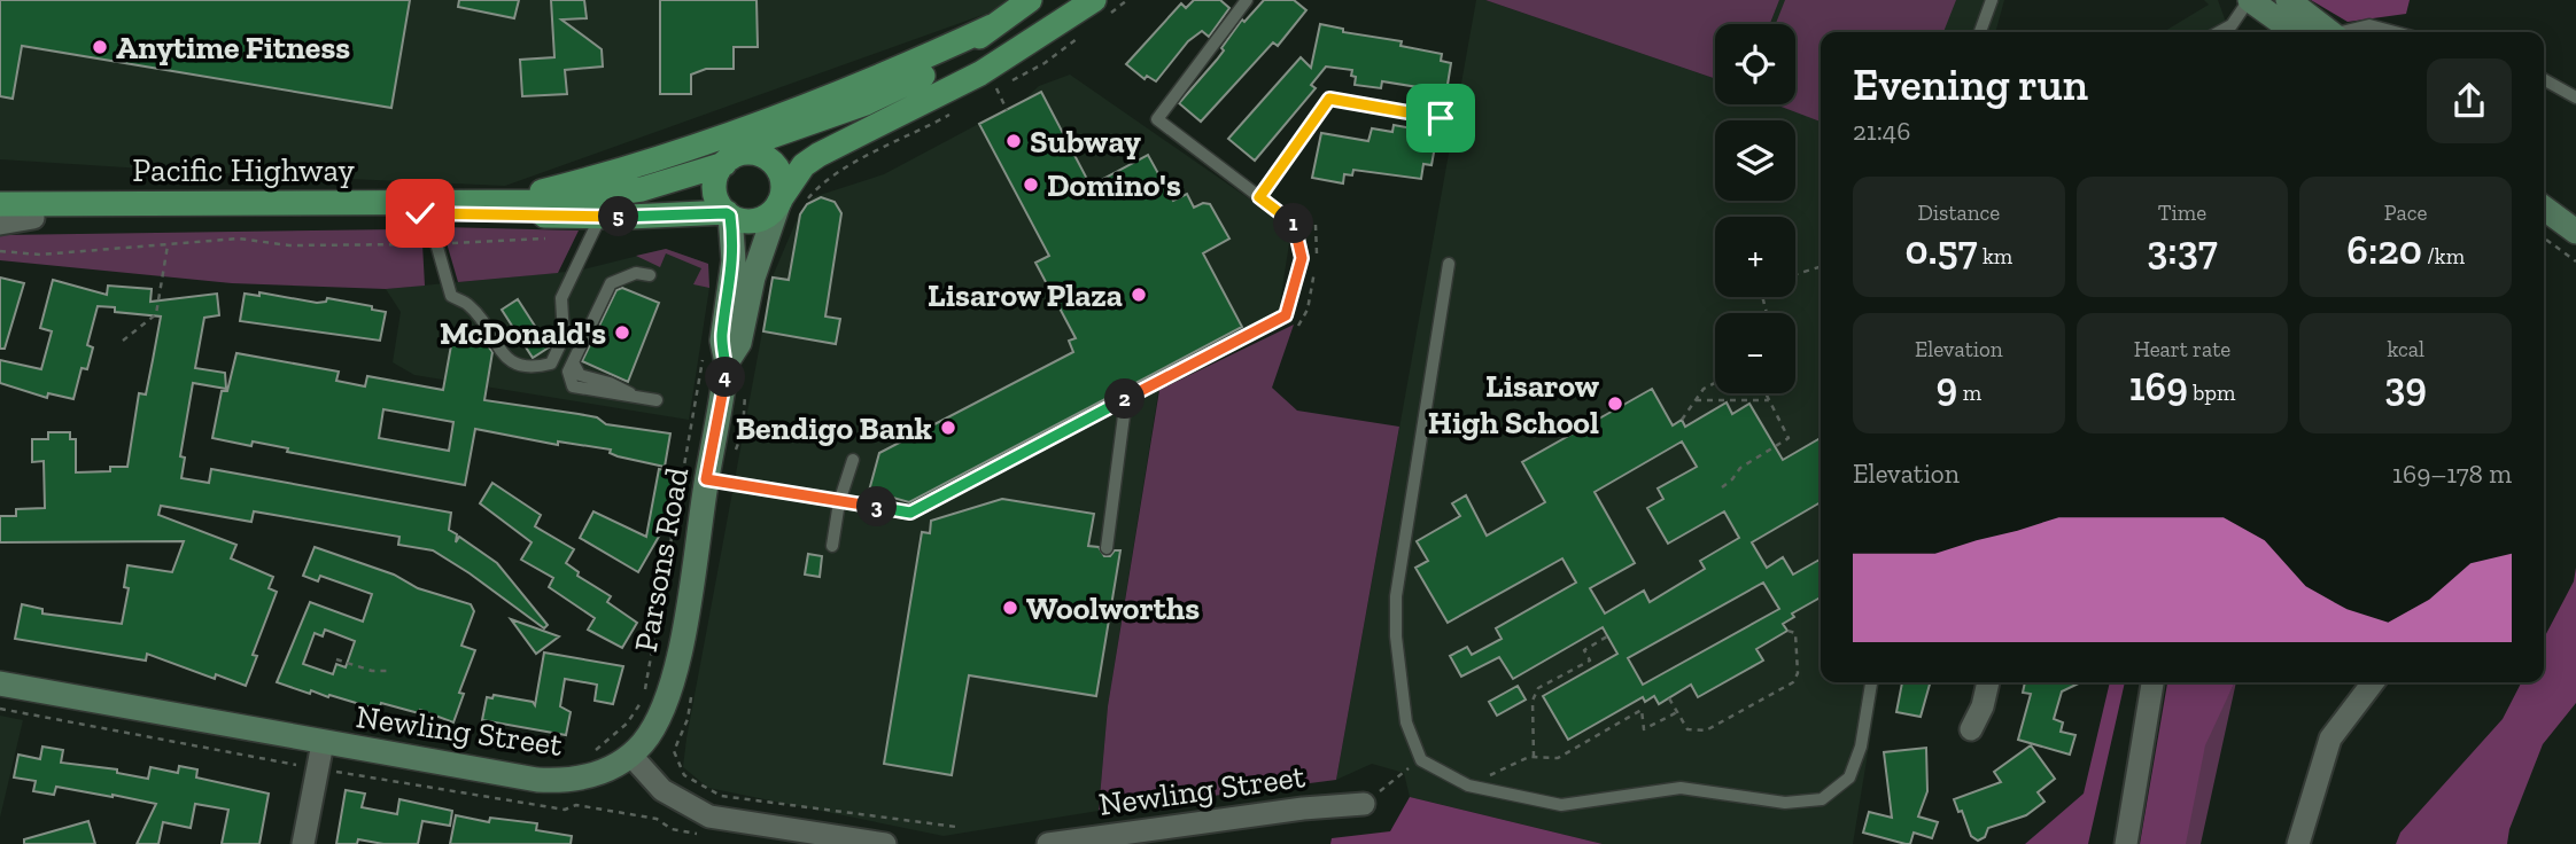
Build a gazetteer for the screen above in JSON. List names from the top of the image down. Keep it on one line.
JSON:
{"streets":{"main road":["Pacific Highway"],"street":["Parsons Road","Newling Street"]},"crossings":[["Pacific Highway","Parsons Road"],["Parsons Road","Newling Street"]],"places":["Anytime Fitness","Subway","Domino's","Lisarow Plaza","McDonald's","Lisarow High School","Bendigo Bank","Woolworths"],"page":{"map_buttons":["+","−"],"heading":["Evening run","21:46"],"stats":[["Distance","0.57 km"],["Time","3:37"],["Pace","6:20 /km"],["Elevation","9 m"],["Heart rate","169 bpm"],["kcal","39"]],"pins":["5","1","4","2","3"],"chart":["Elevation","169–178 m"]}}
